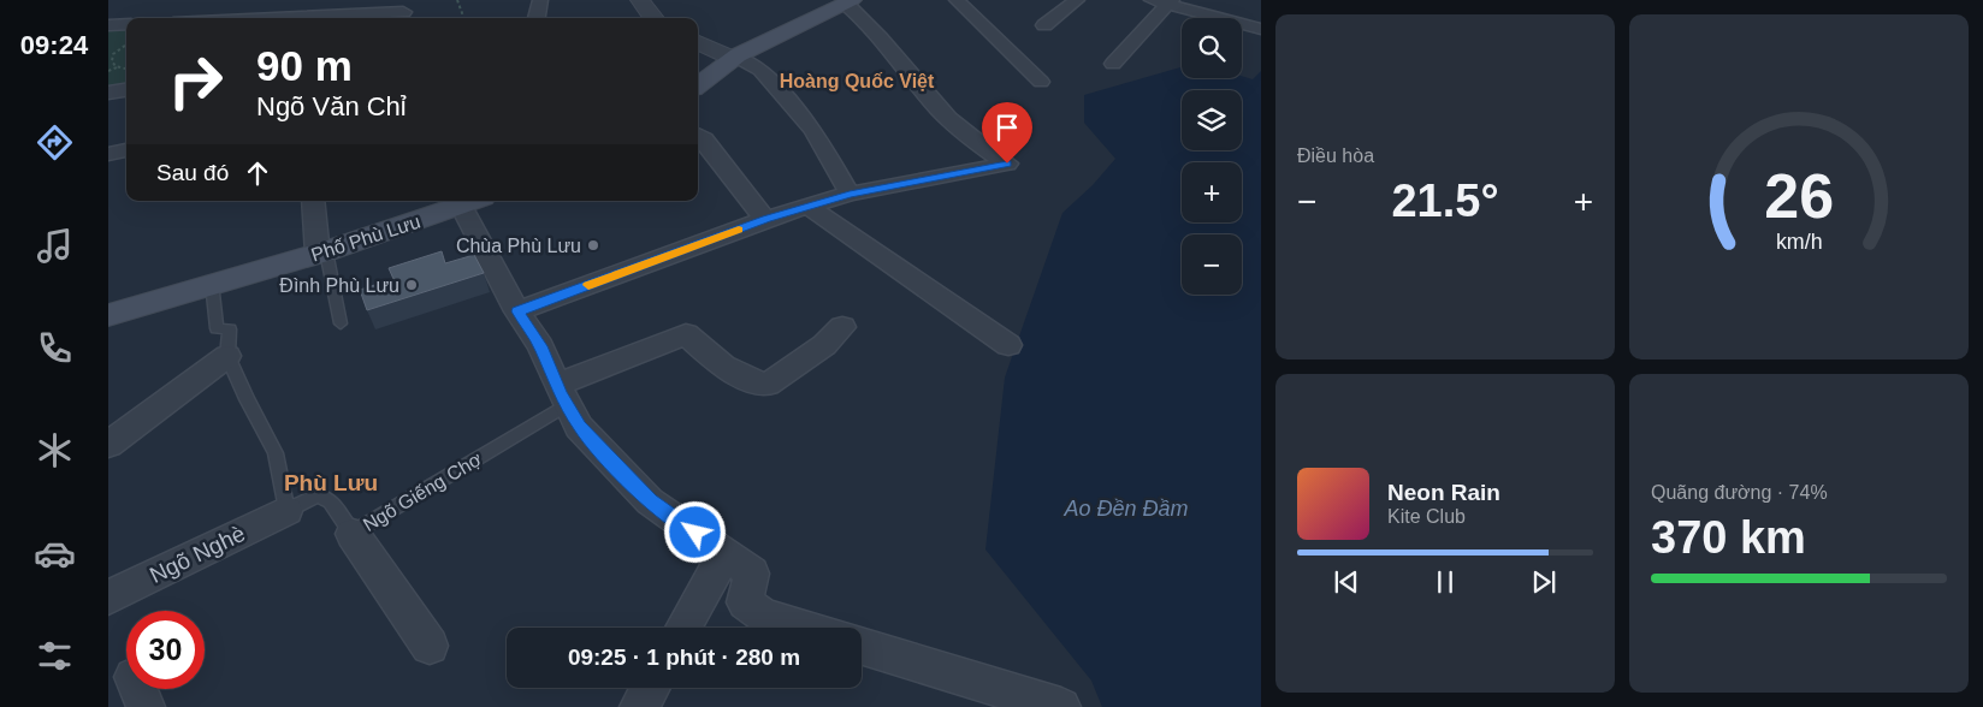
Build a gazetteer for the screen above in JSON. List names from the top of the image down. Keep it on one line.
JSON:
{"streets":{"main road":["Phố Phù Lưu"],"street":["Ngõ Nghè"],"lane":["Ngõ Giếng Chợ"]},"crossings":[["Ngõ Giếng Chợ","Ngõ Nghè"]],"districts":["Hoàng Quốc Việt","Phù Lưu"],"water":["Ao Đền Đầm"],"places":["Chùa Phù Lưu","Đình Phù Lưu"],"page":{"tabs":"09:24","tile":["Điều hòa",["Quãng đường · 74%","370 km"]],"map_buttons":["+","−"],"turn":["90 m","Ngõ Văn Chỉ"],"then":"Sau đó","heat":["−","21.5°","+"],"song":["Neon Rain","Kite Club"],"limit":"30","trip":"09:25 · 1 phút · 280 m","gauge":["26","km/h"]}}
